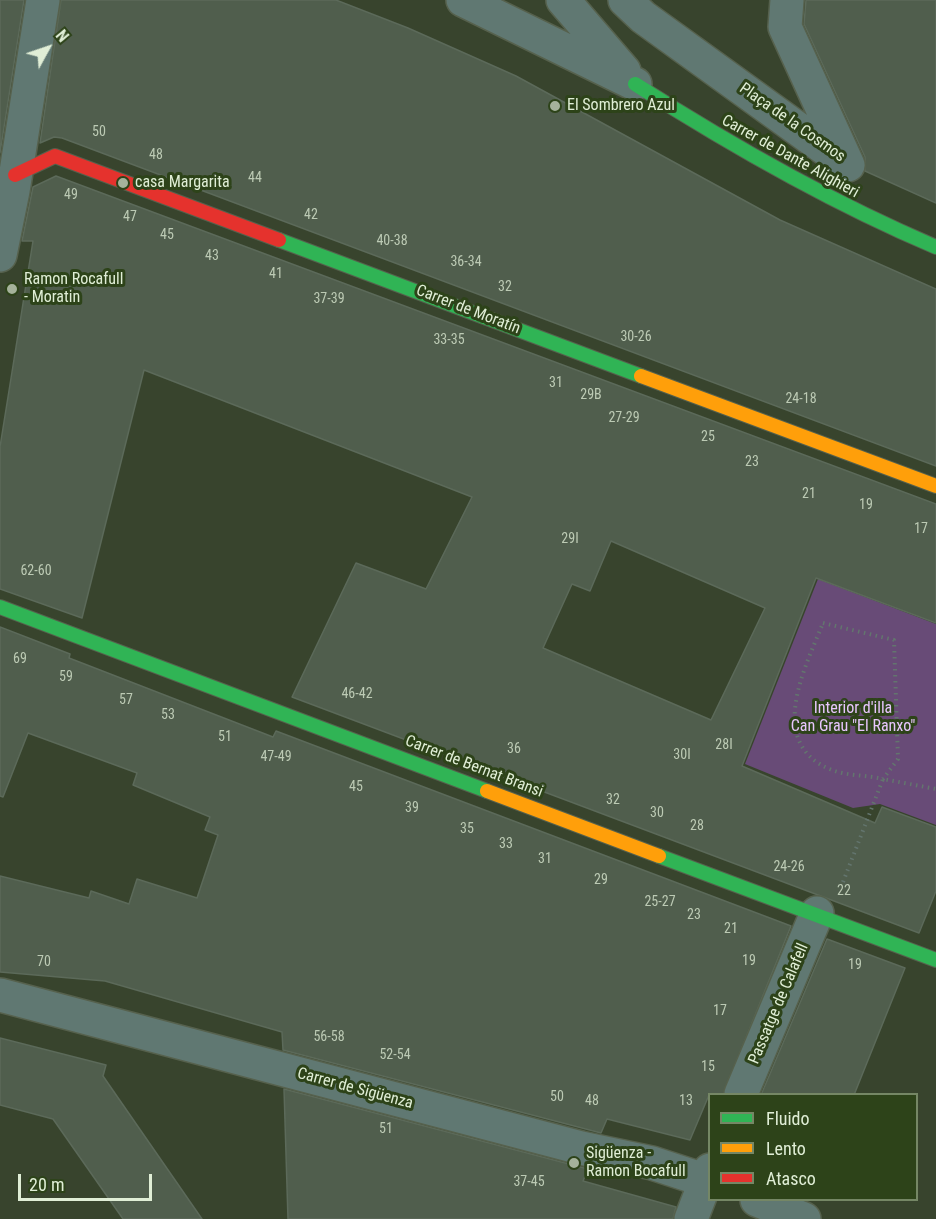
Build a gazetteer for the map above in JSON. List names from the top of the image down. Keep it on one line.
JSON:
{"streets":{"street":["Plaça de la Cosmos","Carrer de Dante Alighieri","Carrer de Moratín","Carrer de Bernat Bransi","Passatge de Calafell","Carrer de Sigüenza"]},"crossings":[["Carrer de Bernat Bransi","Passatge de Calafell"]],"parks":["Interior d'illa Can Grau \"El Ranxo\""],"places":["El Sombrero Azul","casa Margarita","Ramon Rocafull - Moratin","Sigüenza - Ramon Bocafull"],"house_numbers":["50","48","44","49","42","47","45","40-38","43","36-34","41","32","37-39","30-26","33-35","31","29B","24-18","27-29","25","23","21","19","17","29I","62-60","69","59","46-42","57","53","51","28I","36","30I","47-49","45","32","39","30","28","35","33","31","24-26","29","22","25-27","23","21","19","70","19","17","56-58","52-54","15","50","48","13","51","37-45"],"legend":["Fluido","Lento","Atasco"],"scale_bar":"20 m","north":"top right"}
